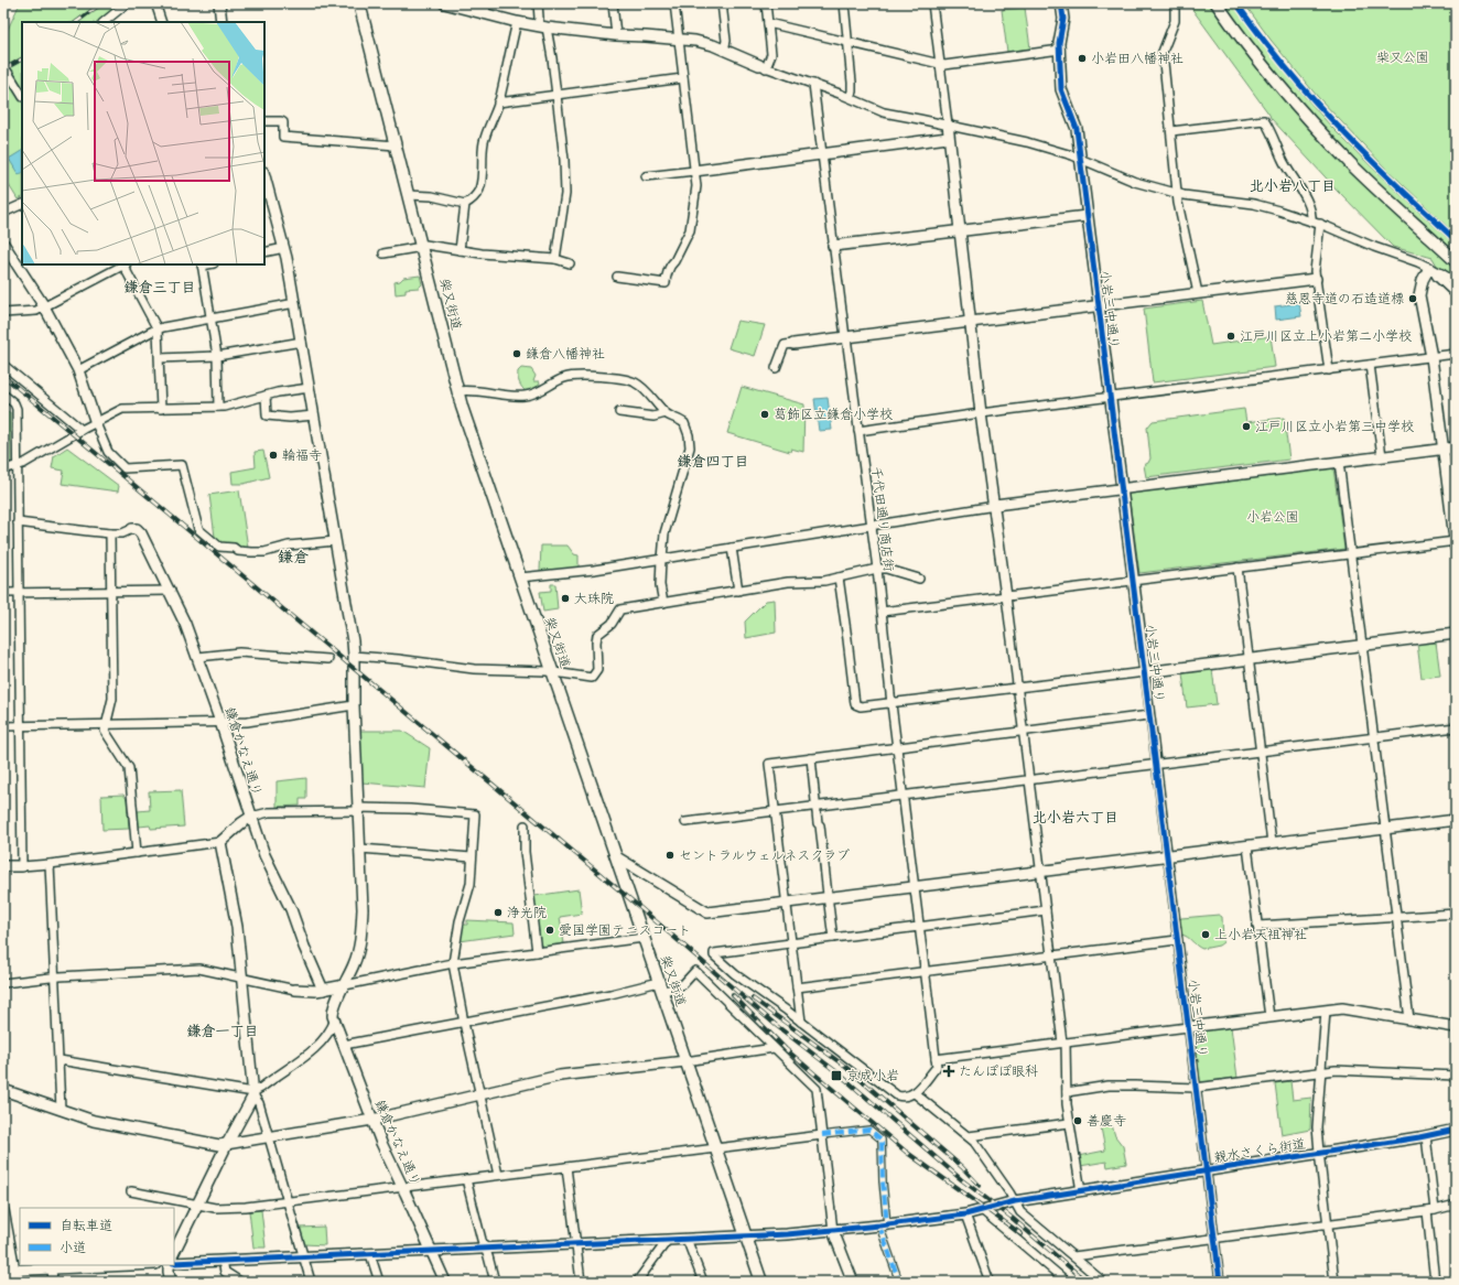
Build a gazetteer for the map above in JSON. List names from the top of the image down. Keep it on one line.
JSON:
{"streets":{"main road":["柴又街道"],"street":["小岩三中通り","千代田通り商店街","鎌倉かなえ通り","親水さくら街道"]},"crossings":[["柴又街道","親水さくら街道"],["小岩三中通り","親水さくら街道"],["鎌倉かなえ通り","親水さくら街道"]],"districts":["北小岩八丁目","鎌倉三丁目","鎌倉四丁目","鎌倉","北小岩六丁目","鎌倉一丁目"],"parks":["柴又公園","小岩公園"],"places":{"other":["小岩田八幡神社","慈恩寺道の石造道標","江戸川区立上小岩第二小学校","鎌倉八幡神社","葛飾区立鎌倉小学校","江戸川区立小岩第三中学校","輪福寺","大珠院","セントラルウェルネスクラブ","浄光院","愛国学園テニスコート","上小岩天祖神社","善慶寺"],"health":["たんぽぽ眼科"],"transit":["京成小岩"]},"legend":["自転車道","小道"]}
